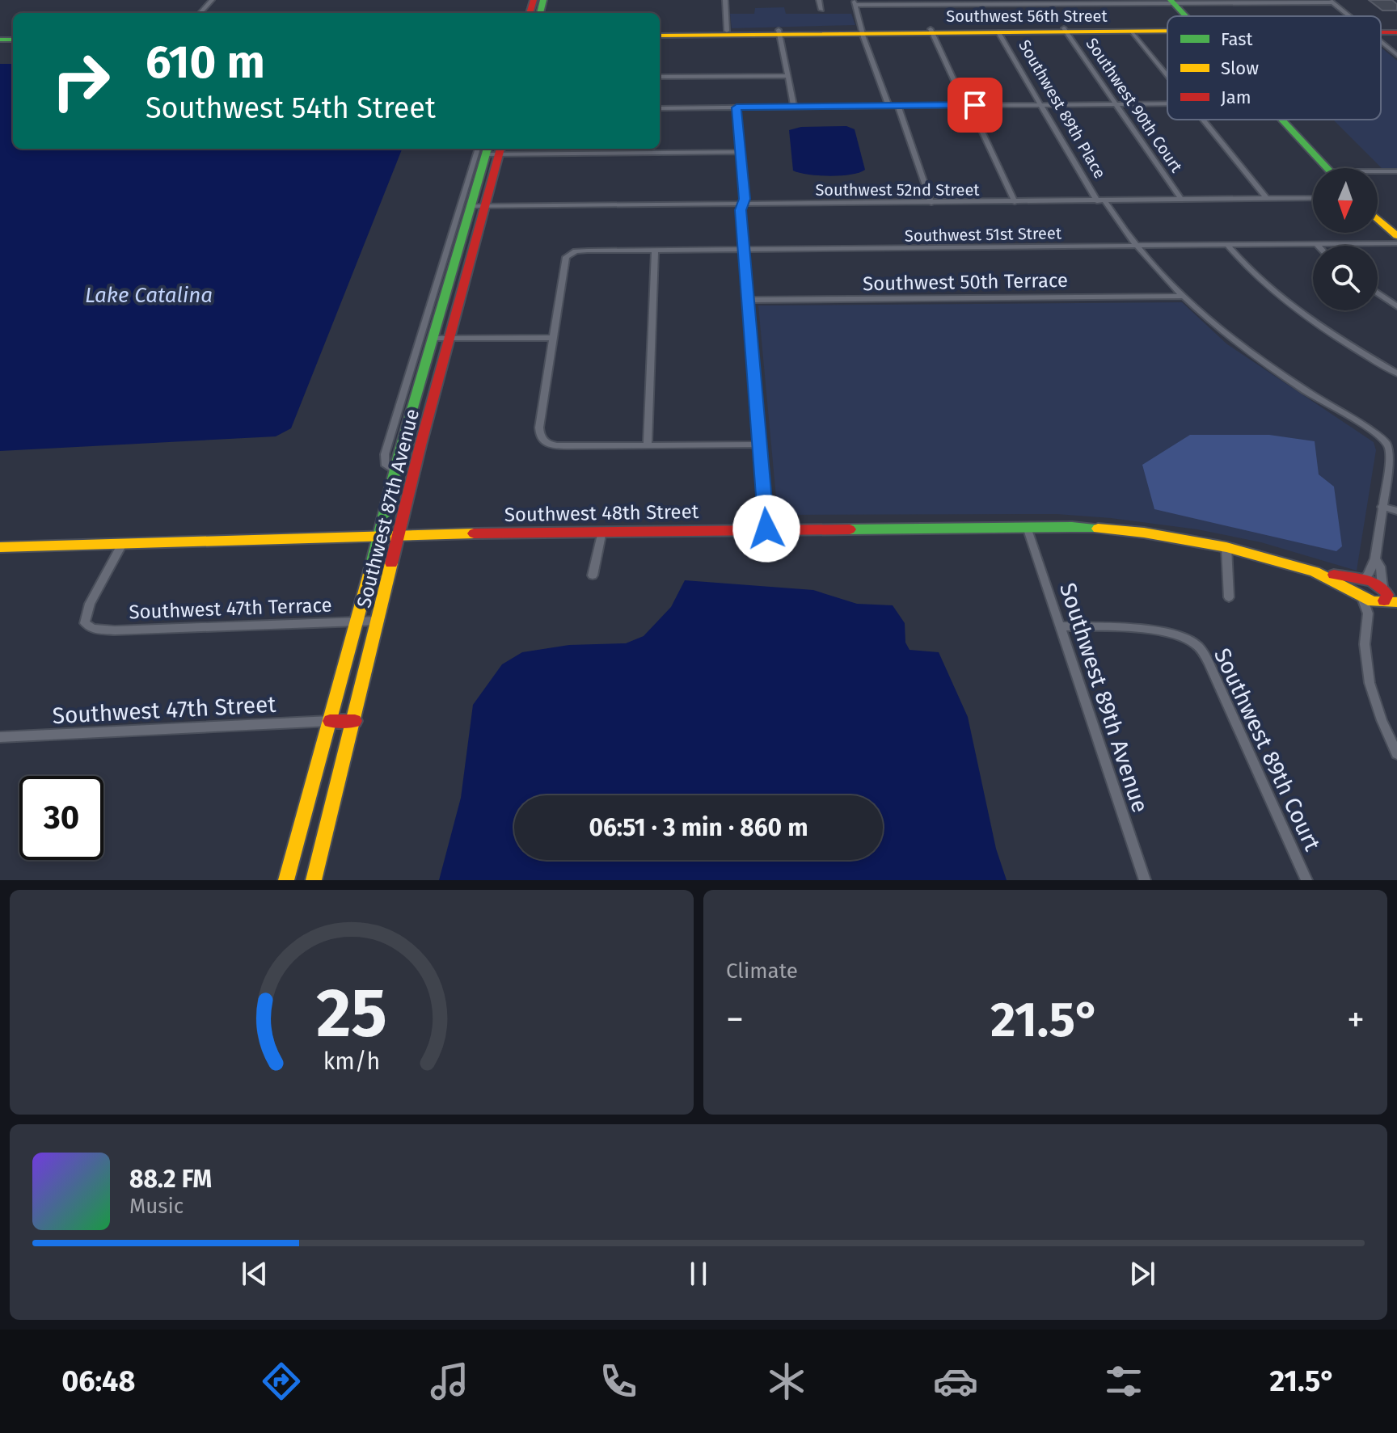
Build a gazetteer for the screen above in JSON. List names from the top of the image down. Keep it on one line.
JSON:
{"streets":{"main road":["Southwest 56th Street","Southwest 87th Avenue","Southwest 48th Street"],"street":["Southwest 90th Court","Southwest 89th Place","Southwest 52nd Street","Southwest 51st Street","Southwest 50th Terrace","Southwest 47th Terrace","Southwest 89th Avenue","Southwest 47th Street","Southwest 89th Court"]},"crossings":[["Southwest 56th Street","Southwest 90th Court"],["Southwest 56th Street","Southwest 89th Place"],["Southwest 90th Court","Southwest 52nd Street"],["Southwest 89th Place","Southwest 52nd Street"],["Southwest 89th Place","Southwest 51st Street"],["Southwest 89th Place","Southwest 50th Terrace"],["Southwest 89th Place","Southwest 48th Street"],["Southwest 52nd Street","Southwest 87th Avenue"],["Southwest 87th Avenue","Southwest 48th Street"],["Southwest 87th Avenue","Southwest 47th Terrace"],["Southwest 87th Avenue","Southwest 47th Street"],["Southwest 48th Street","Southwest 47th Terrace"],["Southwest 48th Street","Southwest 89th Avenue"],["Southwest 89th Avenue","Southwest 89th Court"]],"water":["Lake Catalina"],"legend":["Fast","Slow","Jam"],"north":"bottom","page":{"turn":["610 m","Southwest 54th Street"],"limit":"30","trip":"06:51 · 3 min · 860 m","tile":"Climate","heat":["−","21.5°","+"],"song":["88.2 FM","Music"],"tabs":["06:48","21.5°"],"gauge":["25","km/h"]}}
